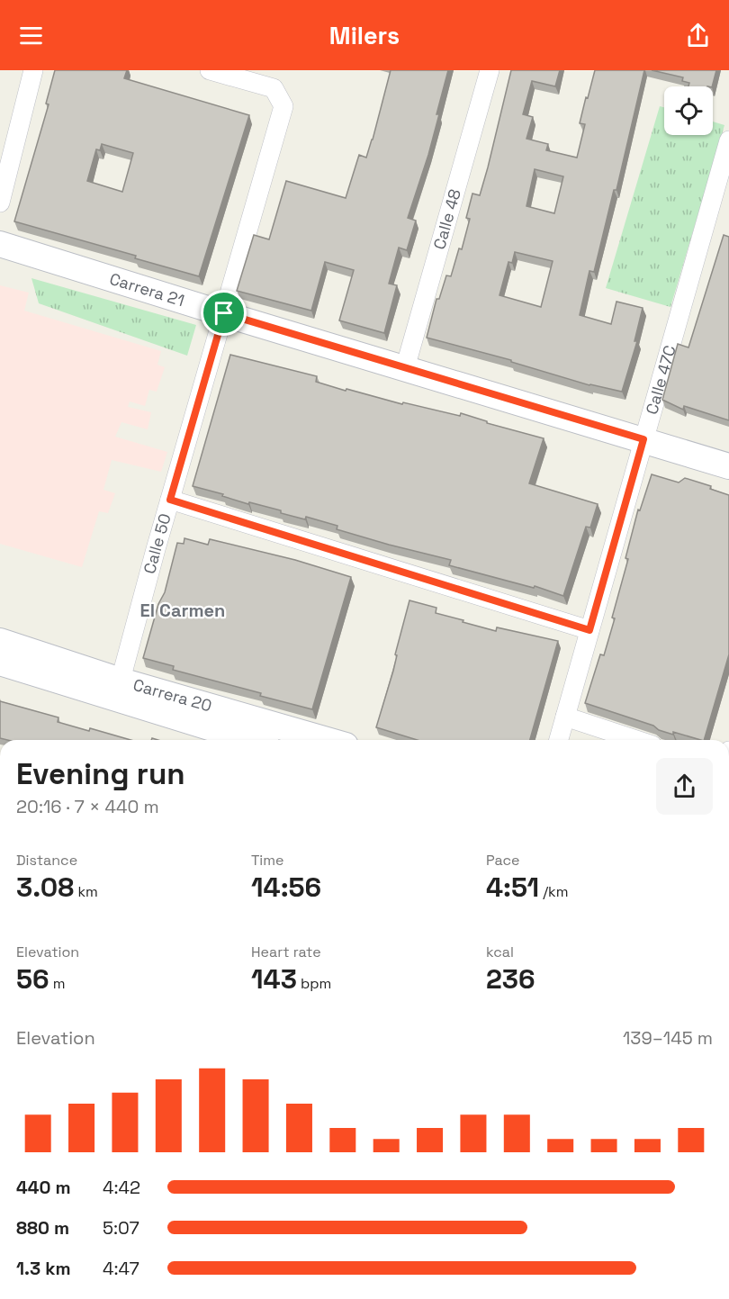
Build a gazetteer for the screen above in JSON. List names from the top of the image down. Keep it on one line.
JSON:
{"streets":{"main road":["Carrera 21","Carrera 20"],"street":["Calle 48","Calle 47C","Calle 50"]},"crossings":[["Calle 48","Carrera 21"],["Carrera 21","Calle 47C"],["Carrera 21","Calle 50"],["Calle 50","Carrera 20"]],"districts":["El Carmen"],"page":{"header":"Milers","heading":["Evening run","20:16 · 7 × 440 m"],"stats":[["Distance","3.08 km"],["Time","14:56"],["Pace","4:51 /km"],["Elevation","56 m"],["Heart rate","143 bpm"],["kcal","236"]],"chart":["Elevation","139–145 m"],"list":[{"name":"440 m","note":"4:42"},{"name":"880 m","note":"5:07"},{"name":"1.3 km","note":"4:47"}]}}
